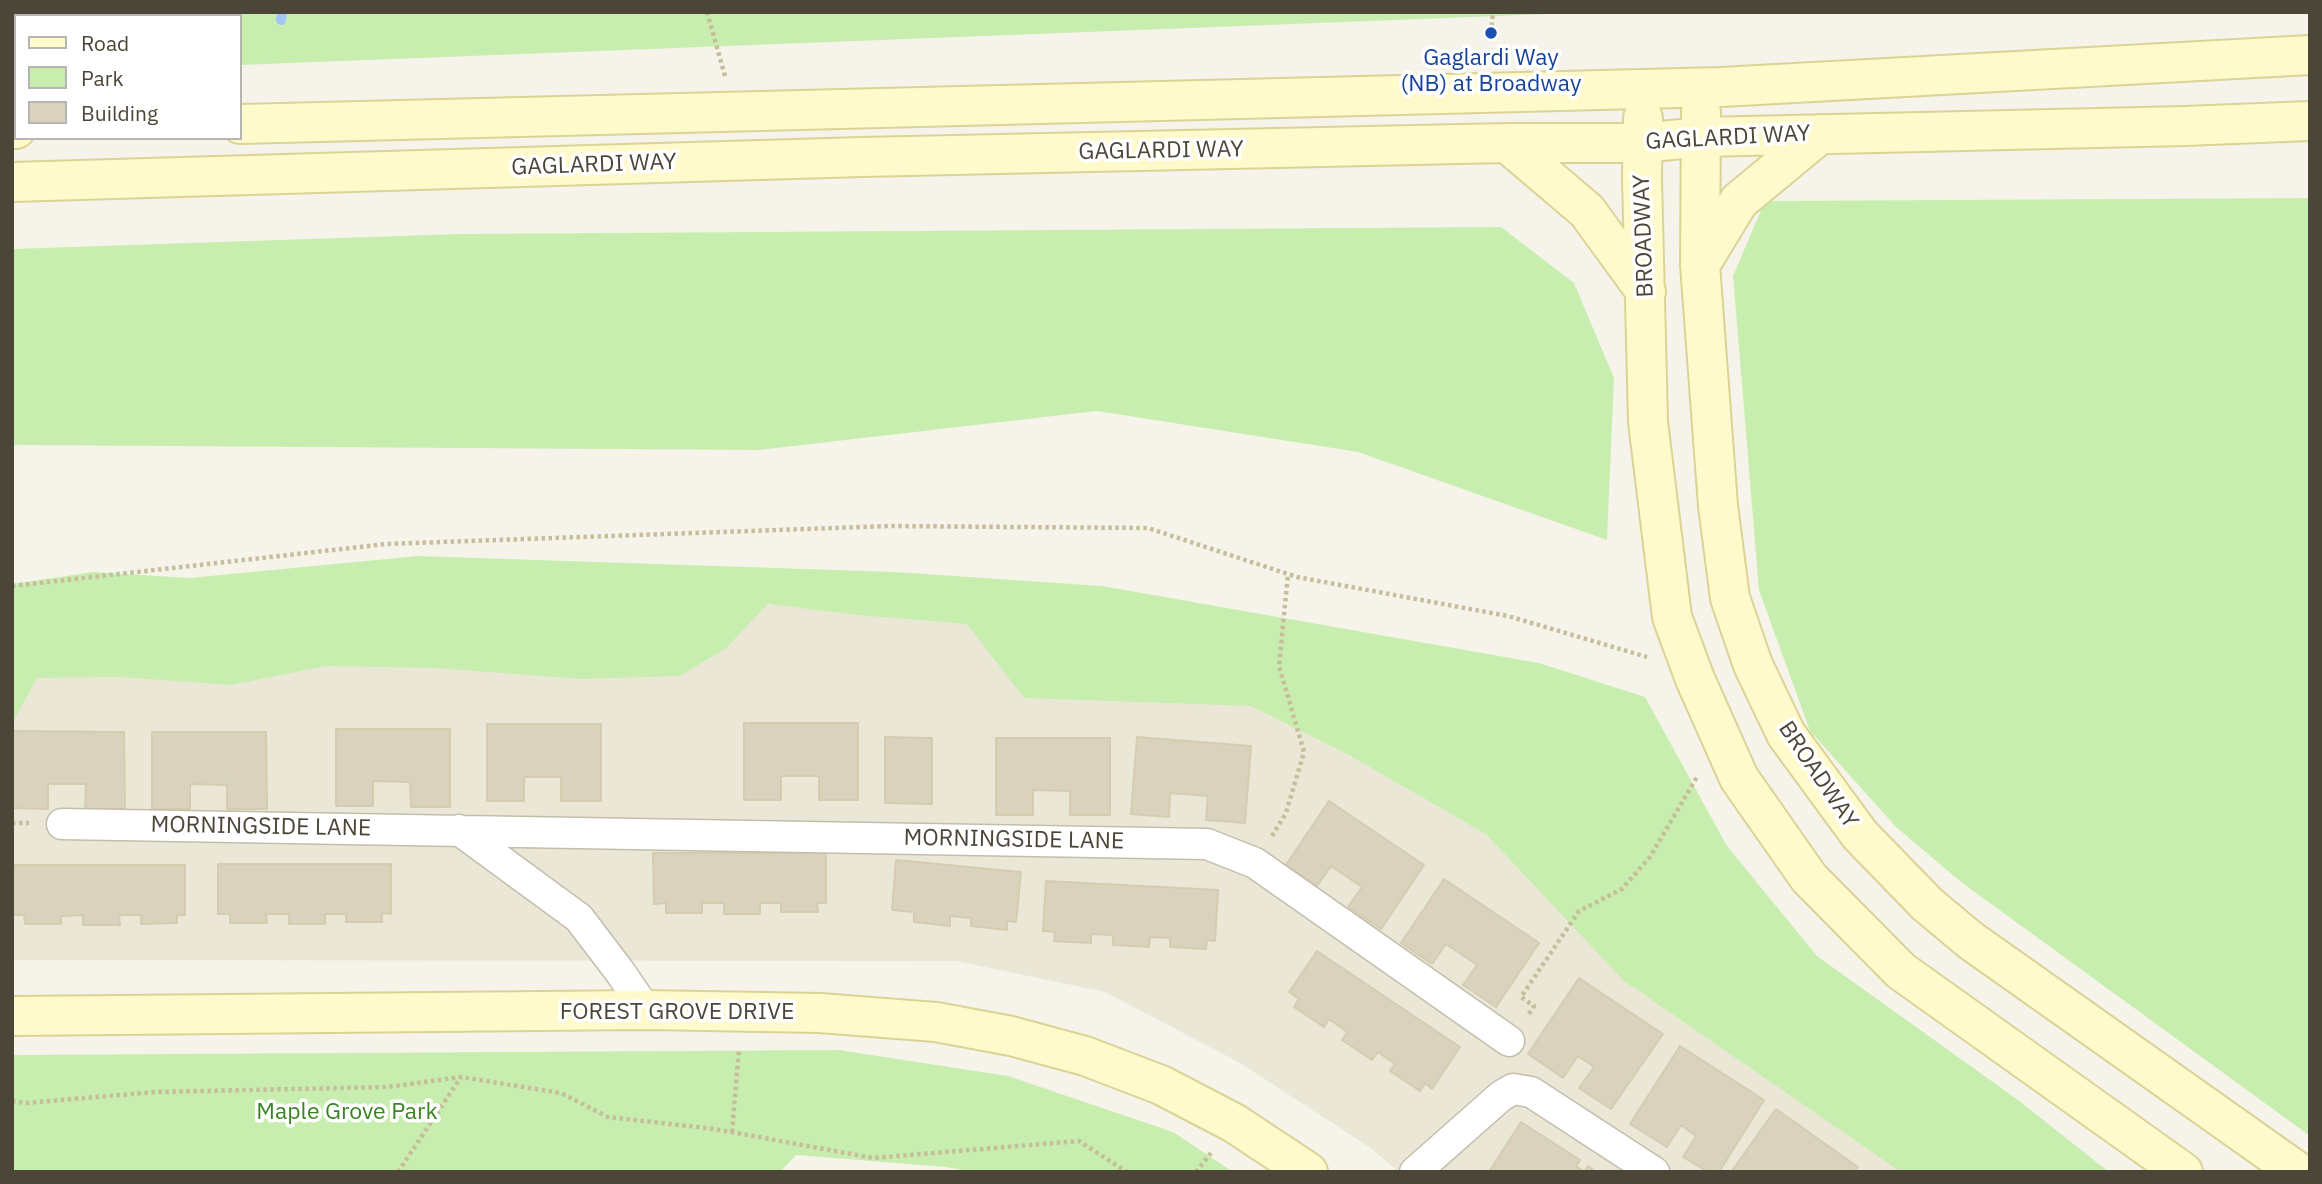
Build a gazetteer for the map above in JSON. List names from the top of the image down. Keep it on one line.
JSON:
{"streets":{"main road":["GAGLARDI WAY","BROADWAY","FOREST GROVE DRIVE"],"street":["MORNINGSIDE LANE"]},"crossings":[["GAGLARDI WAY","BROADWAY"]],"parks":["Maple Grove Park"],"places":["Gaglardi Way (NB) at Broadway"],"legend":["Road","Park","Building"]}
